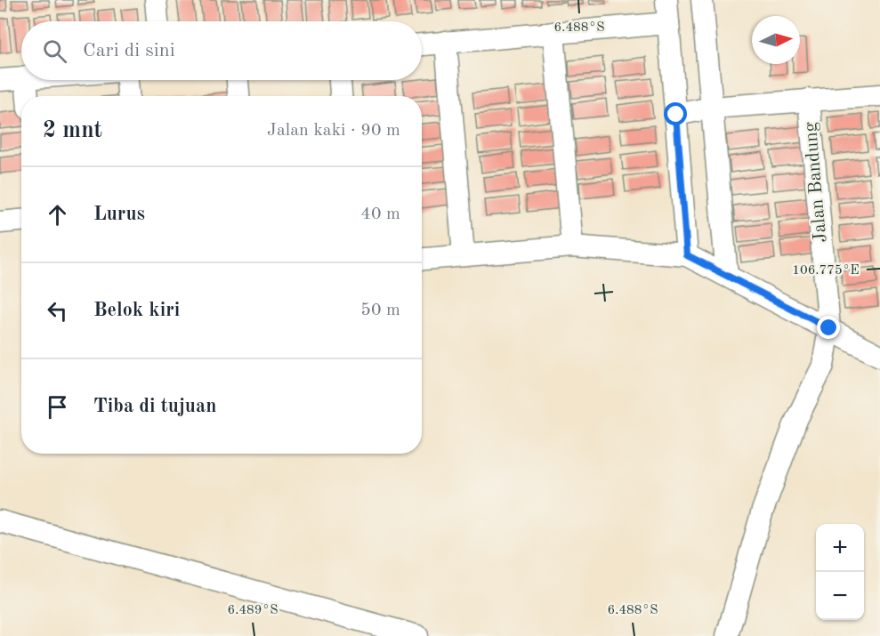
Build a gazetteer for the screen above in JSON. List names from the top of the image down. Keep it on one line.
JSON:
{"streets":{"street":["Jalan Bandung"]},"north":"right","page":{"search":"Cari di sini","heading":["2 mnt","Jalan kaki · 90 m"],"list":[["Lurus","40 m"],["Belok kiri","50 m"],"Tiba di tujuan"],"map_buttons":["+","−"]},"coordinates":["6.488°S","106.775°E","6.489°S"]}
